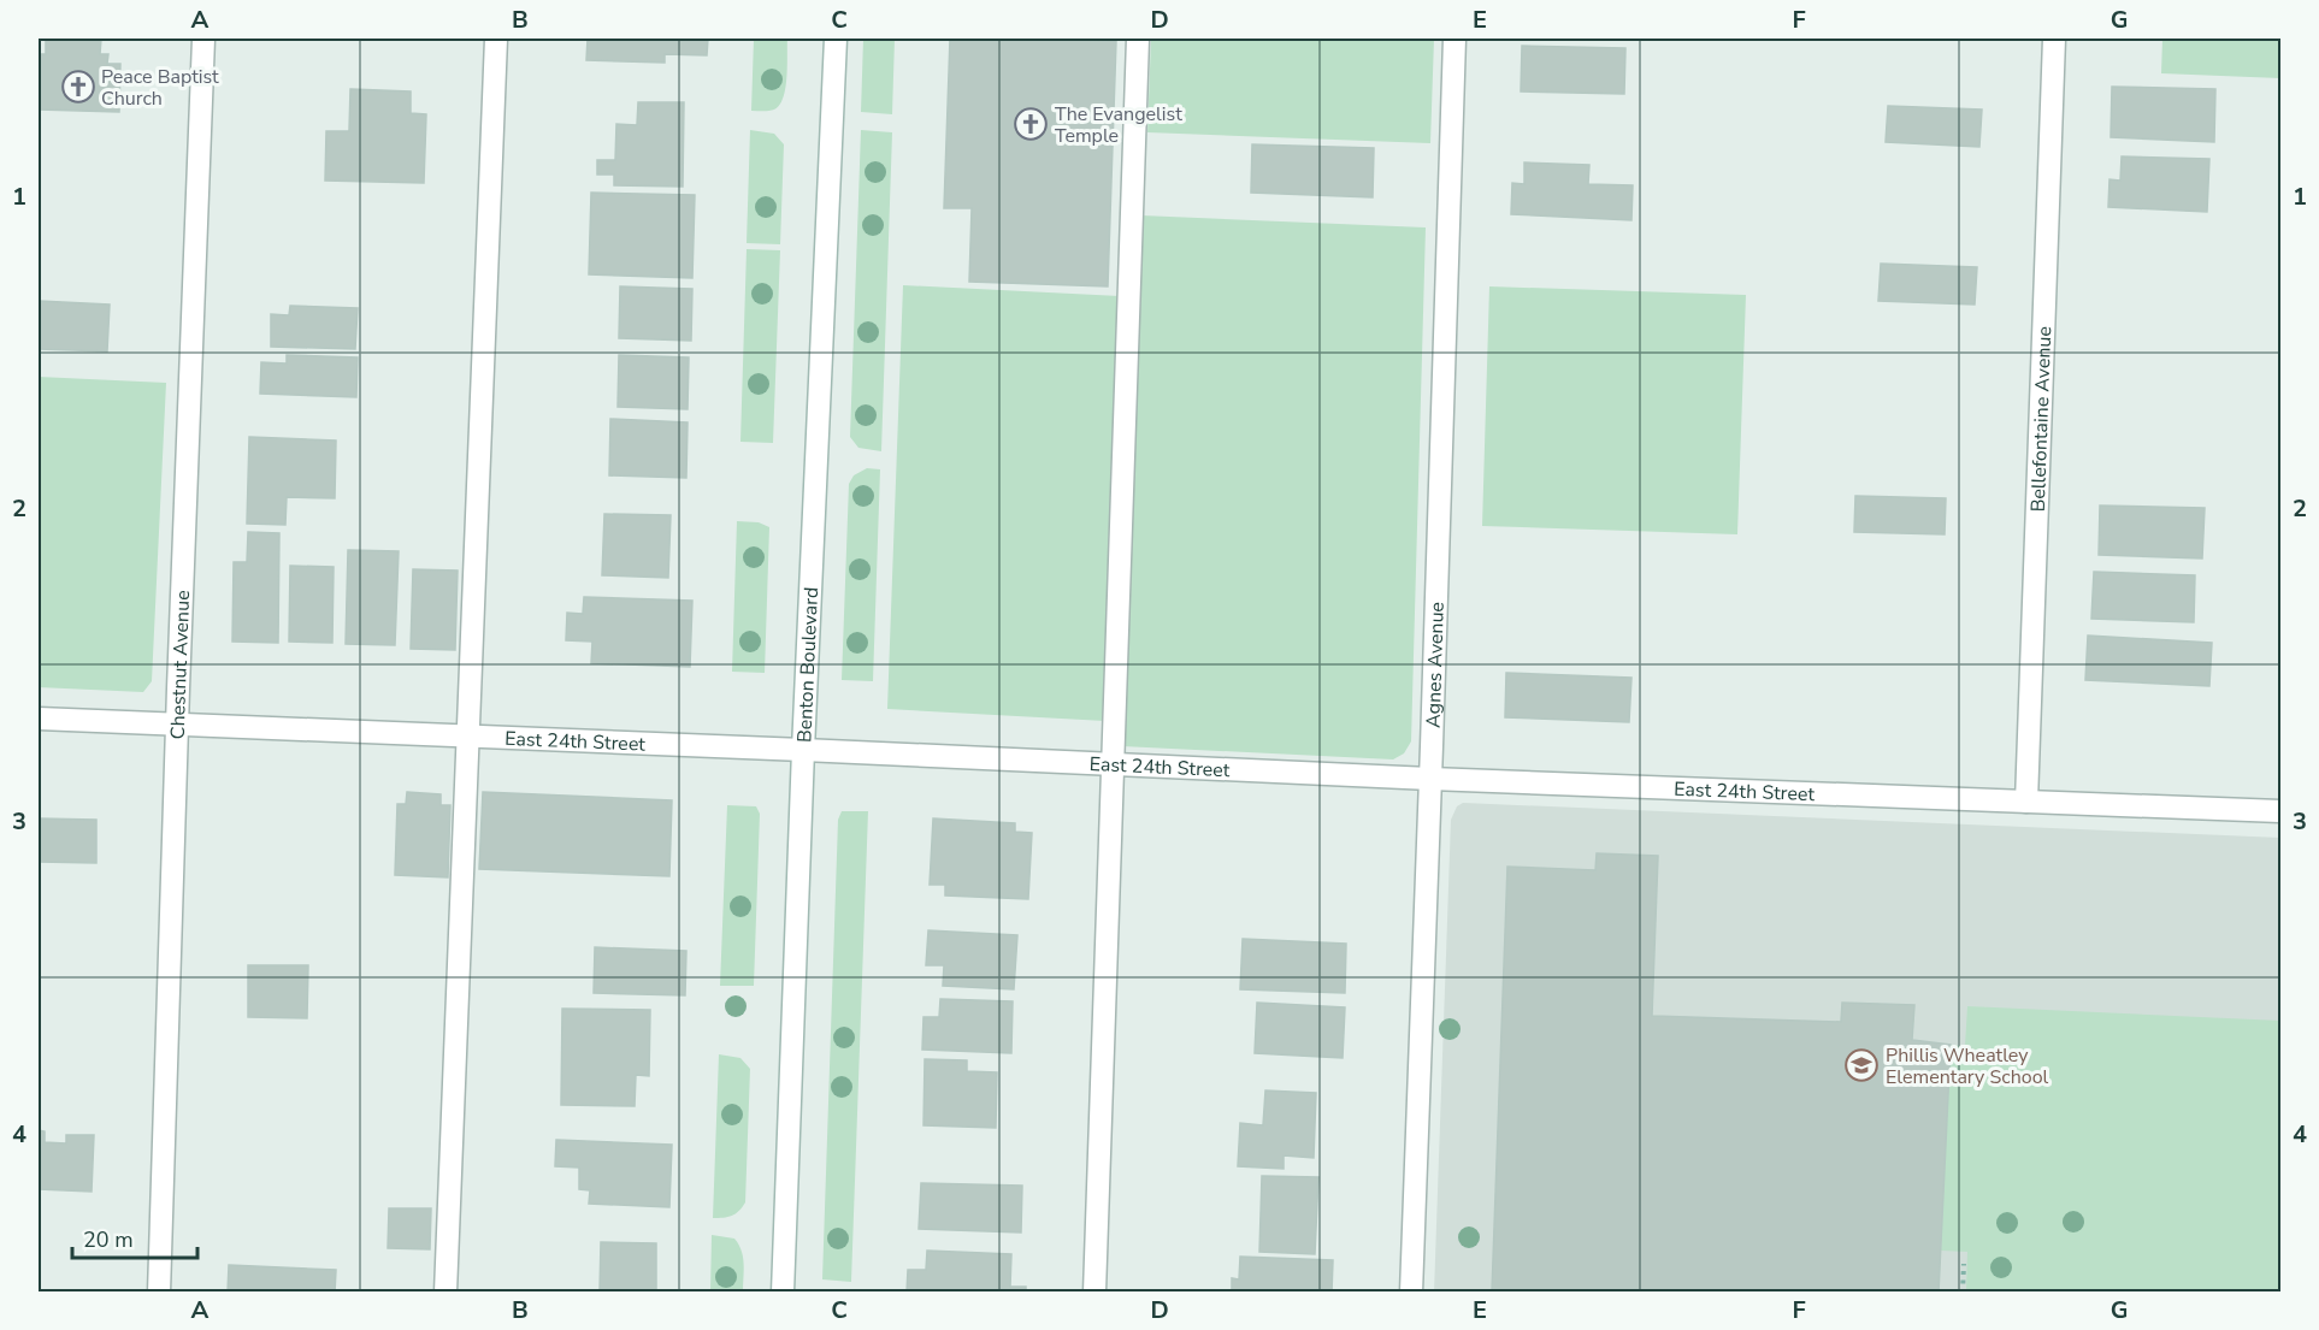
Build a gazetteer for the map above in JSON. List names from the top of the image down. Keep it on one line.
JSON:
{"streets":{"street":["Bellefontaine Avenue","Chestnut Avenue","Benton Boulevard","Agnes Avenue","East 24th Street"]},"crossings":[["Bellefontaine Avenue","East 24th Street"],["Chestnut Avenue","East 24th Street"],["Benton Boulevard","East 24th Street"],["Agnes Avenue","East 24th Street"]],"places":{"church":["Peace Baptist Church","The Evangelist Temple"],"school or university":["Phillis Wheatley Elementary School"]},"scale_bar":"20 m","grid":{"columns":["A","B","C","D","E","F","G"],"rows":["1","2","3","4"]}}
